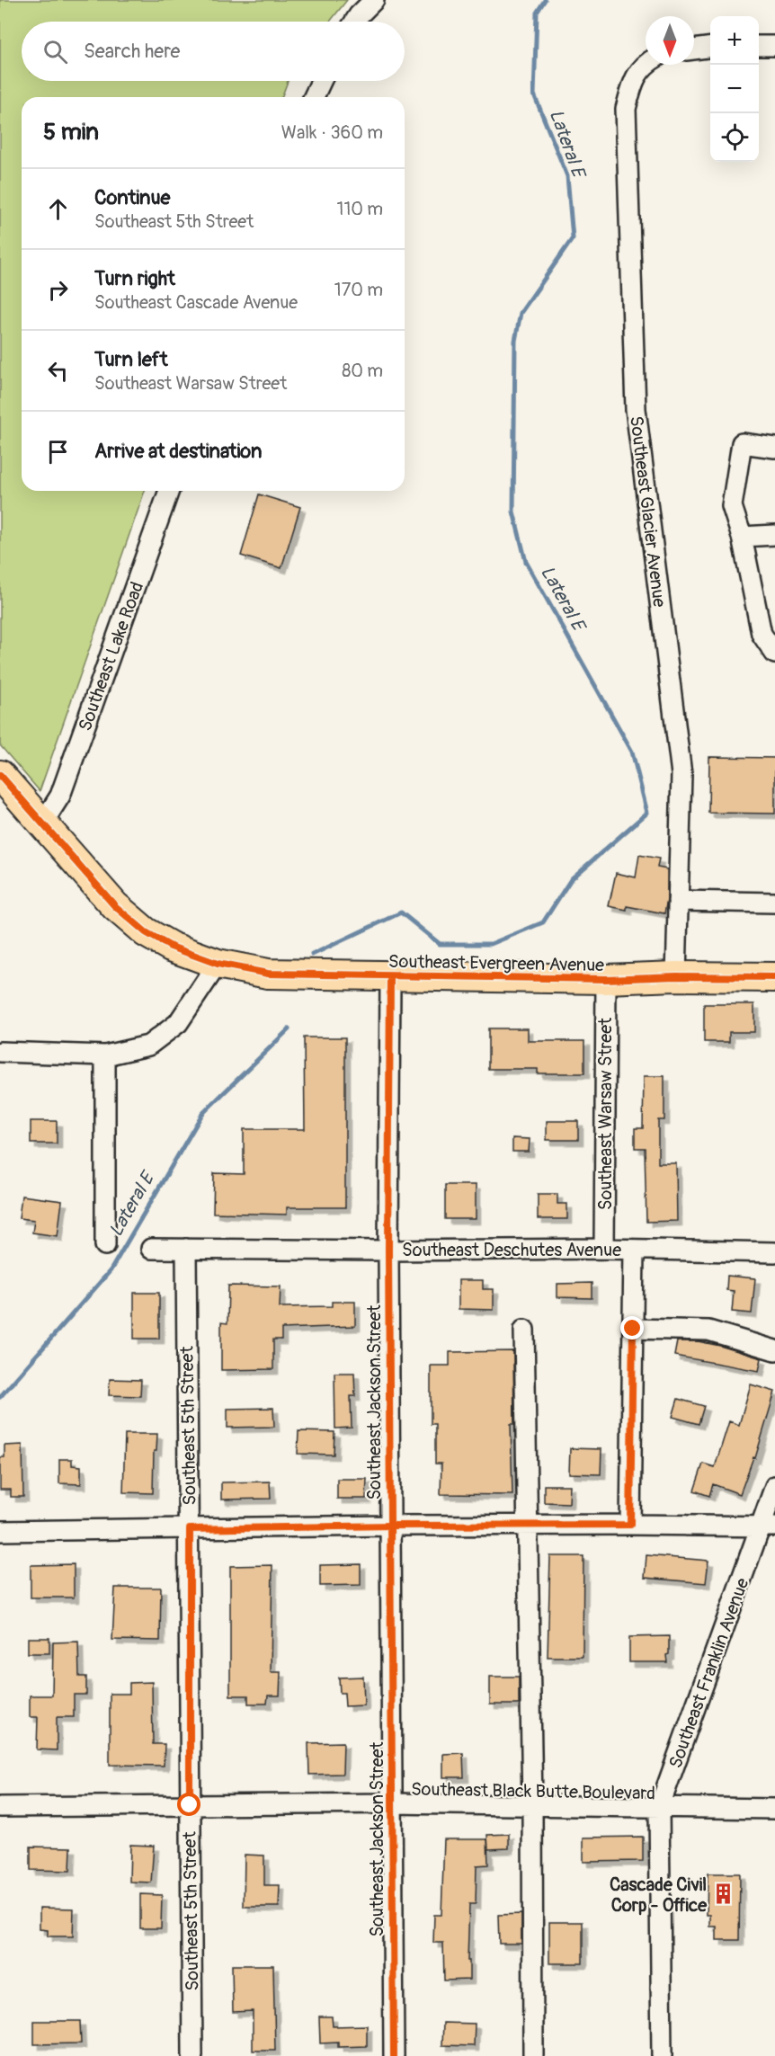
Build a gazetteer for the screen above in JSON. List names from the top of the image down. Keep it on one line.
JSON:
{"streets":{"highway":["Southeast Evergreen Avenue"],"street":["Southeast Glacier Avenue","Southeast Lake Road","Southeast Warsaw Street","Southeast Deschutes Avenue","Southeast Jackson Street","Southeast 5th Street","Southeast Franklin Avenue","Southeast Black Butte Boulevard"]},"crossings":[["Southeast Glacier Avenue","Southeast Evergreen Avenue"],["Southeast Lake Road","Southeast Evergreen Avenue"],["Southeast Evergreen Avenue","Southeast Warsaw Street"],["Southeast Evergreen Avenue","Southeast Jackson Street"],["Southeast Warsaw Street","Southeast Deschutes Avenue"],["Southeast Deschutes Avenue","Southeast Jackson Street"],["Southeast Deschutes Avenue","Southeast 5th Street"],["Southeast Jackson Street","Southeast Black Butte Boulevard"],["Southeast 5th Street","Southeast Black Butte Boulevard"],["Southeast Franklin Avenue","Southeast Black Butte Boulevard"]],"water":["Lateral E"],"places":{"building":["Cascade Civil Corp - Office"]},"north":"bottom","page":{"map_buttons":["+","−"],"search":"Search here","heading":["5 min","Walk · 360 m"],"list":[["Continue","Southeast 5th Street","110 m"],["Turn right","Southeast Cascade Avenue","170 m"],["Turn left","Southeast Warsaw Street","80 m"],"Arrive at destination"]}}
